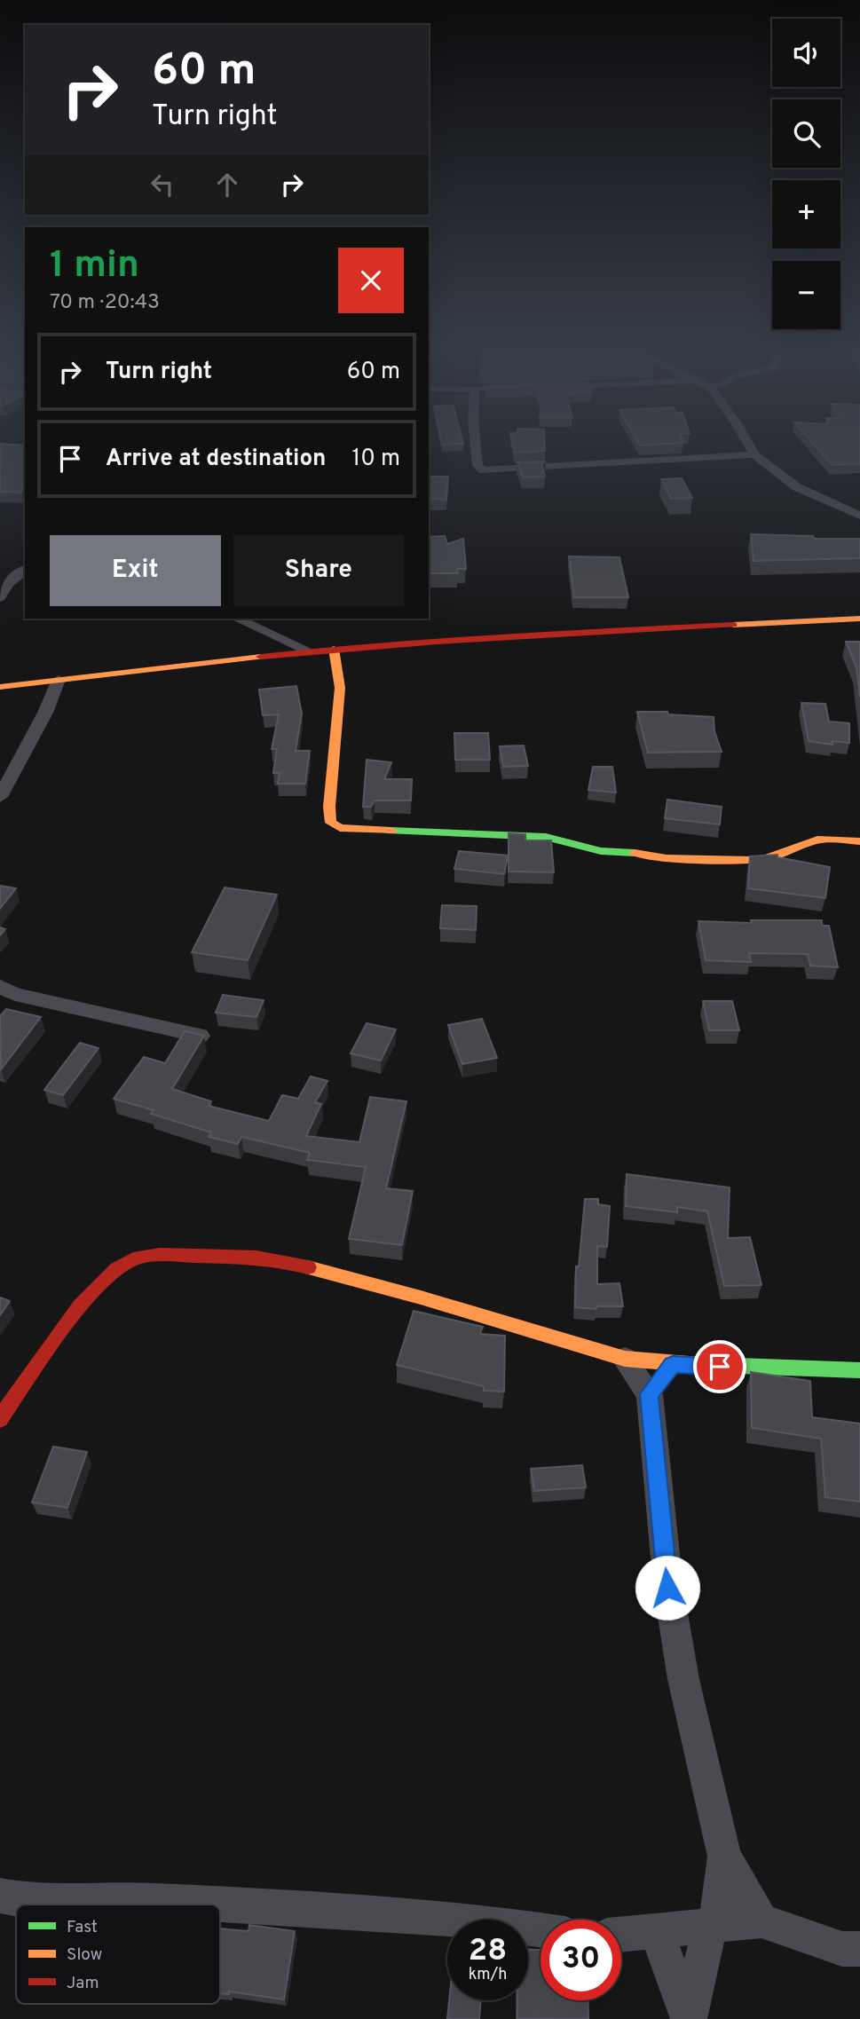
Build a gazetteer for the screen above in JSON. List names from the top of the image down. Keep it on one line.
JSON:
{"legend":["Fast","Slow","Jam"],"page":{"map_buttons":["+","−"],"turn":["60 m","Turn right"],"heading":["1 min","70 m · 20:43"],"list":[{"name":"Turn right","value":"60 m"},{"name":"Arrive at destination","value":"10 m"}],"buttons":["Exit","Share"],"speed":"28 km/h","limit":"30"}}
